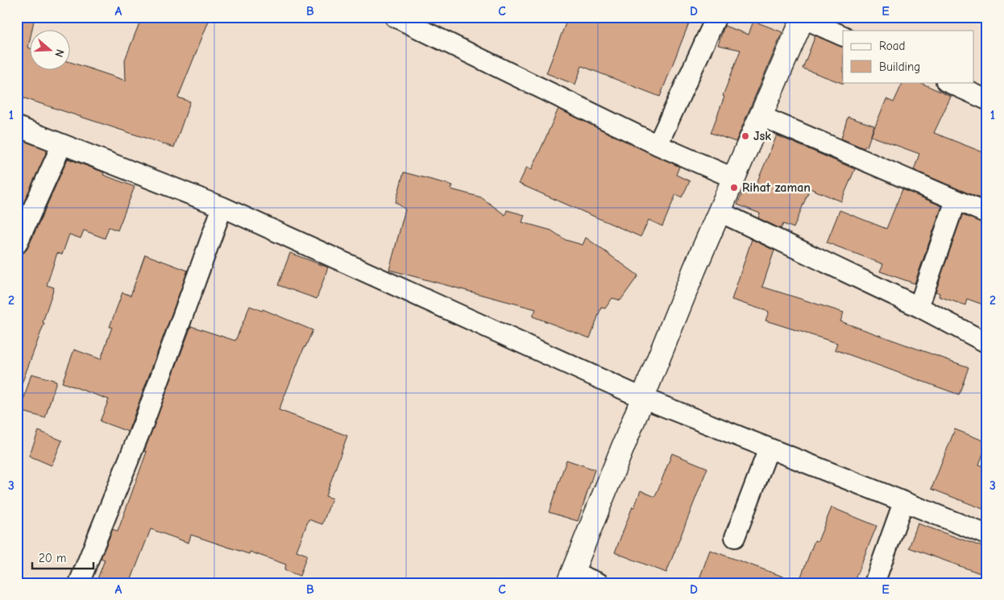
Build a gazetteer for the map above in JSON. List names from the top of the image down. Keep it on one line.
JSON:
{"places":["Jsk","Rihat zaman"],"legend":["Road","Building"],"scale_bar":"20 m","north":"right","grid":{"columns":["A","B","C","D","E"],"rows":["1","2","3"]}}
